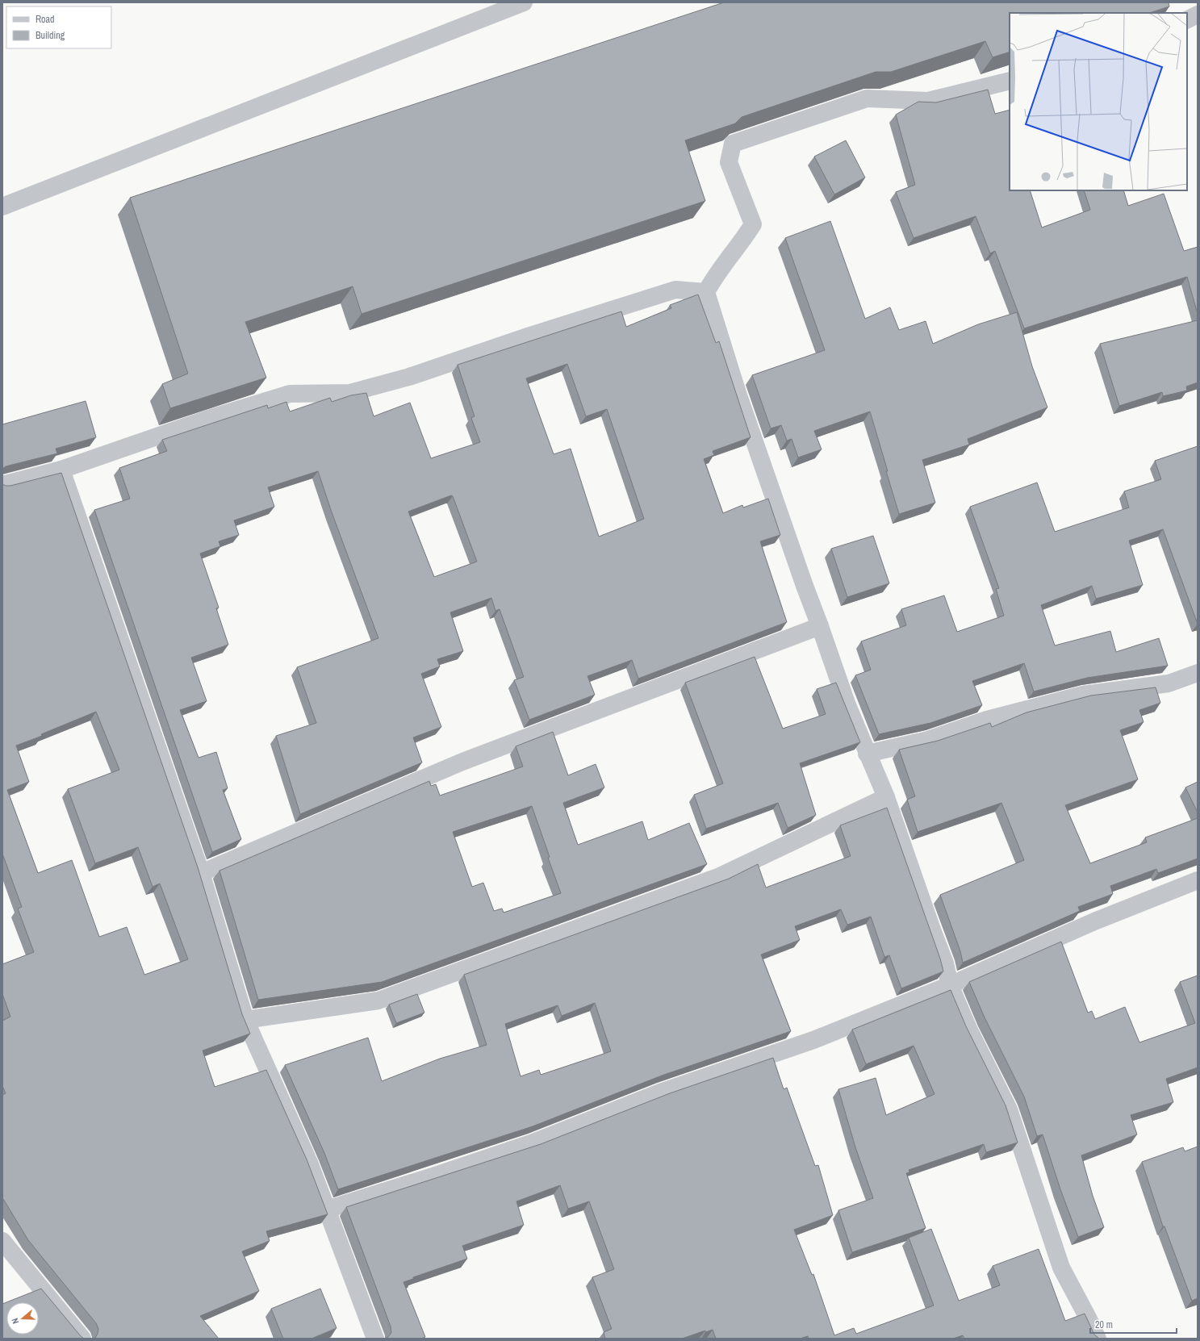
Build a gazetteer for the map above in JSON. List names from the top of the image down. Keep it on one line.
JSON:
{"legend":["Road","Building"],"scale_bar":"20 m","north":"left"}
